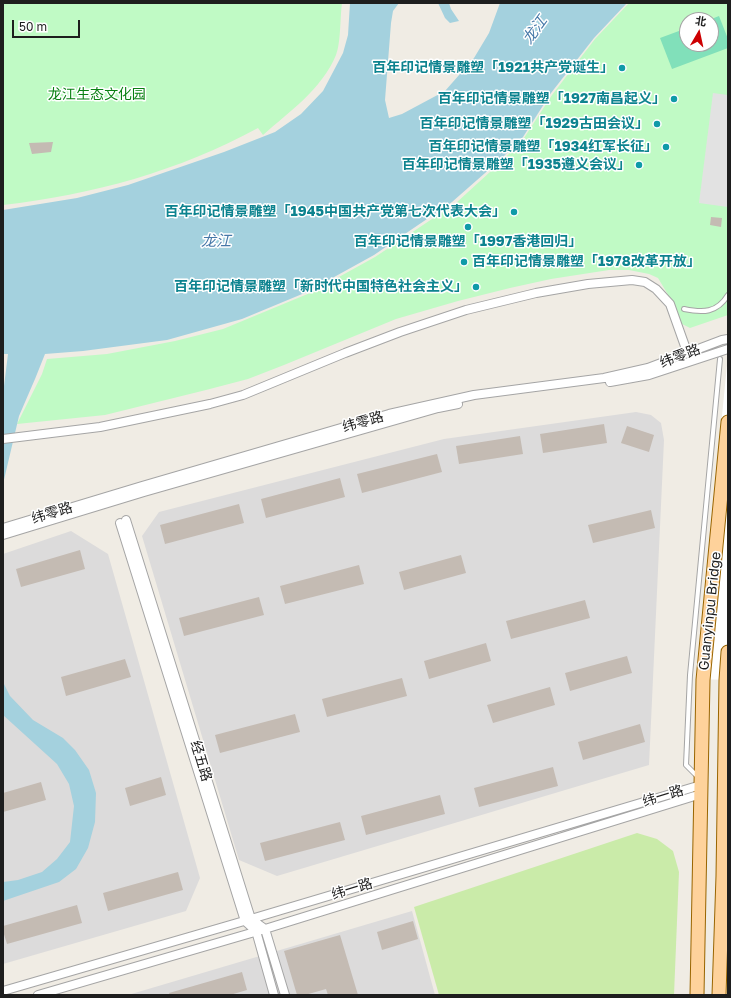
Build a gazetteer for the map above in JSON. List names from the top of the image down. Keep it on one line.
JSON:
{"streets":{"main road":["Guanyinpu Bridge"],"street":["纬零路","经五路","纬一路"]},"crossings":[["Guanyinpu Bridge","纬一路"],["经五路","纬一路"]],"water":["龙江"],"parks":["龙江生态文化园"],"places":["百年印记情景雕塑「1921共产党诞生」","百年印记情景雕塑「1927南昌起义」","百年印记情景雕塑「1929古田会议」","百年印记情景雕塑「1934红军长征」","百年印记情景雕塑「1935遵义会议」","百年印记情景雕塑「1945中国共产党第七次代表大会」","百年印记情景雕塑「1997香港回归」","百年印记情景雕塑「1978改革开放」","百年印记情景雕塑「新时代中国特色社会主义」"],"scale_bar":"50 m","north":"top"}
